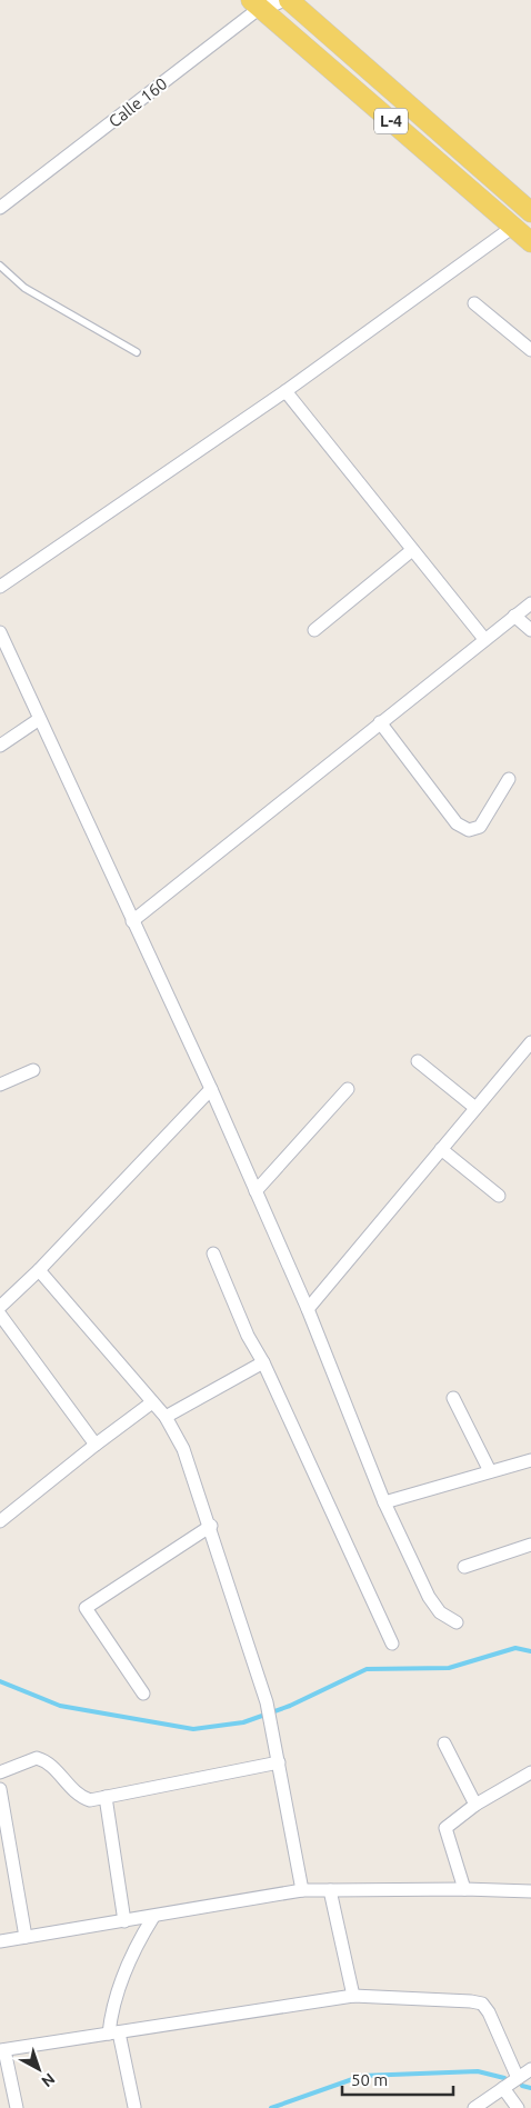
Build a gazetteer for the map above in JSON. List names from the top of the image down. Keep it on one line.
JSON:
{"streets":{"main road":["L-4"],"street":["Calle 160"]},"crossings":[["Calle 160","L-4"]],"scale_bar":"50 m","north":"bottom right"}
